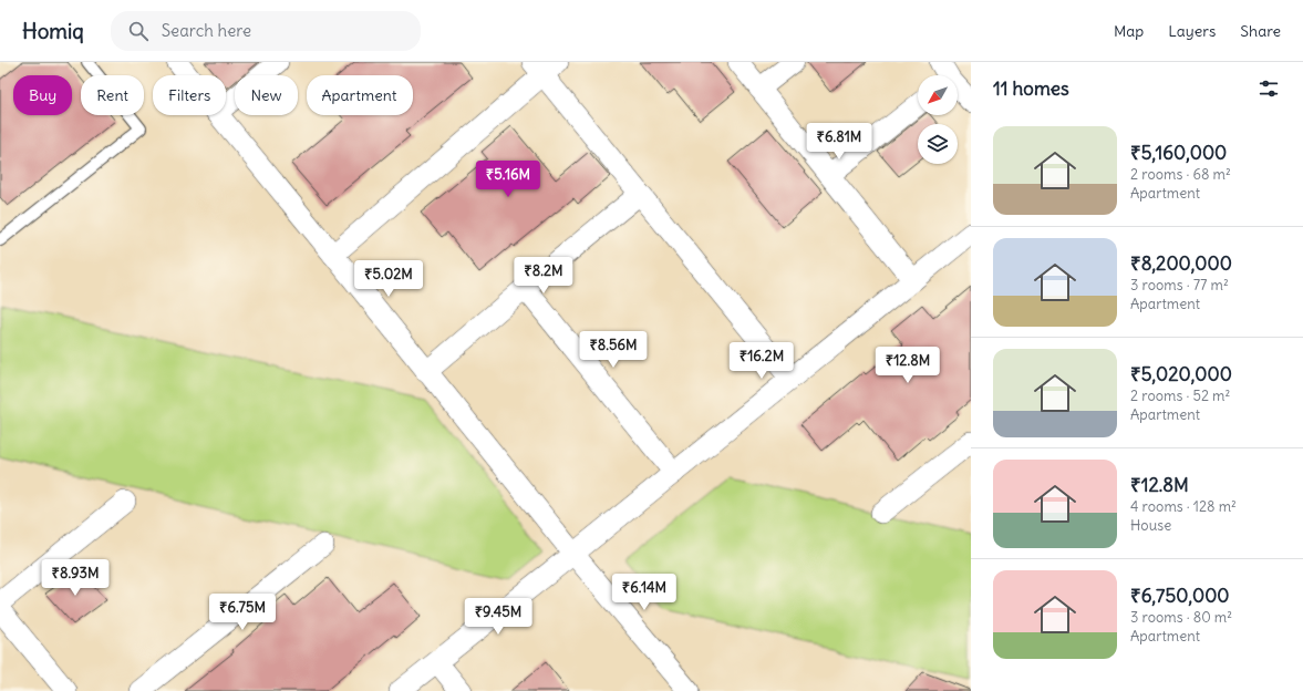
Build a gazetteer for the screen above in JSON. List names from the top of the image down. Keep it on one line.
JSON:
{"north":"bottom left","page":{"header":"Homiq","search":"Search here","nav":["Map","Layers","Share"],"heading":"11 homes","chip":["Buy","Rent","Filters","New","Apartment"],"list":[{"name":"₹5,160,000","note":"2 rooms · 68 m² · Apartment"},{"name":"₹8,200,000","note":"3 rooms · 77 m² · Apartment"},{"name":"₹5,020,000","note":"2 rooms · 52 m² · Apartment"},{"name":"₹12.8M","note":"4 rooms · 128 m² · House"},{"name":"₹6,750,000","note":"3 rooms · 80 m² · Apartment"}],"price":["₹6.81M","₹5.16M","₹8.2M","₹5.02M","₹8.56M","₹16.2M","₹12.8M","₹8.93M","₹6.14M","₹6.75M","₹9.45M"]}}
